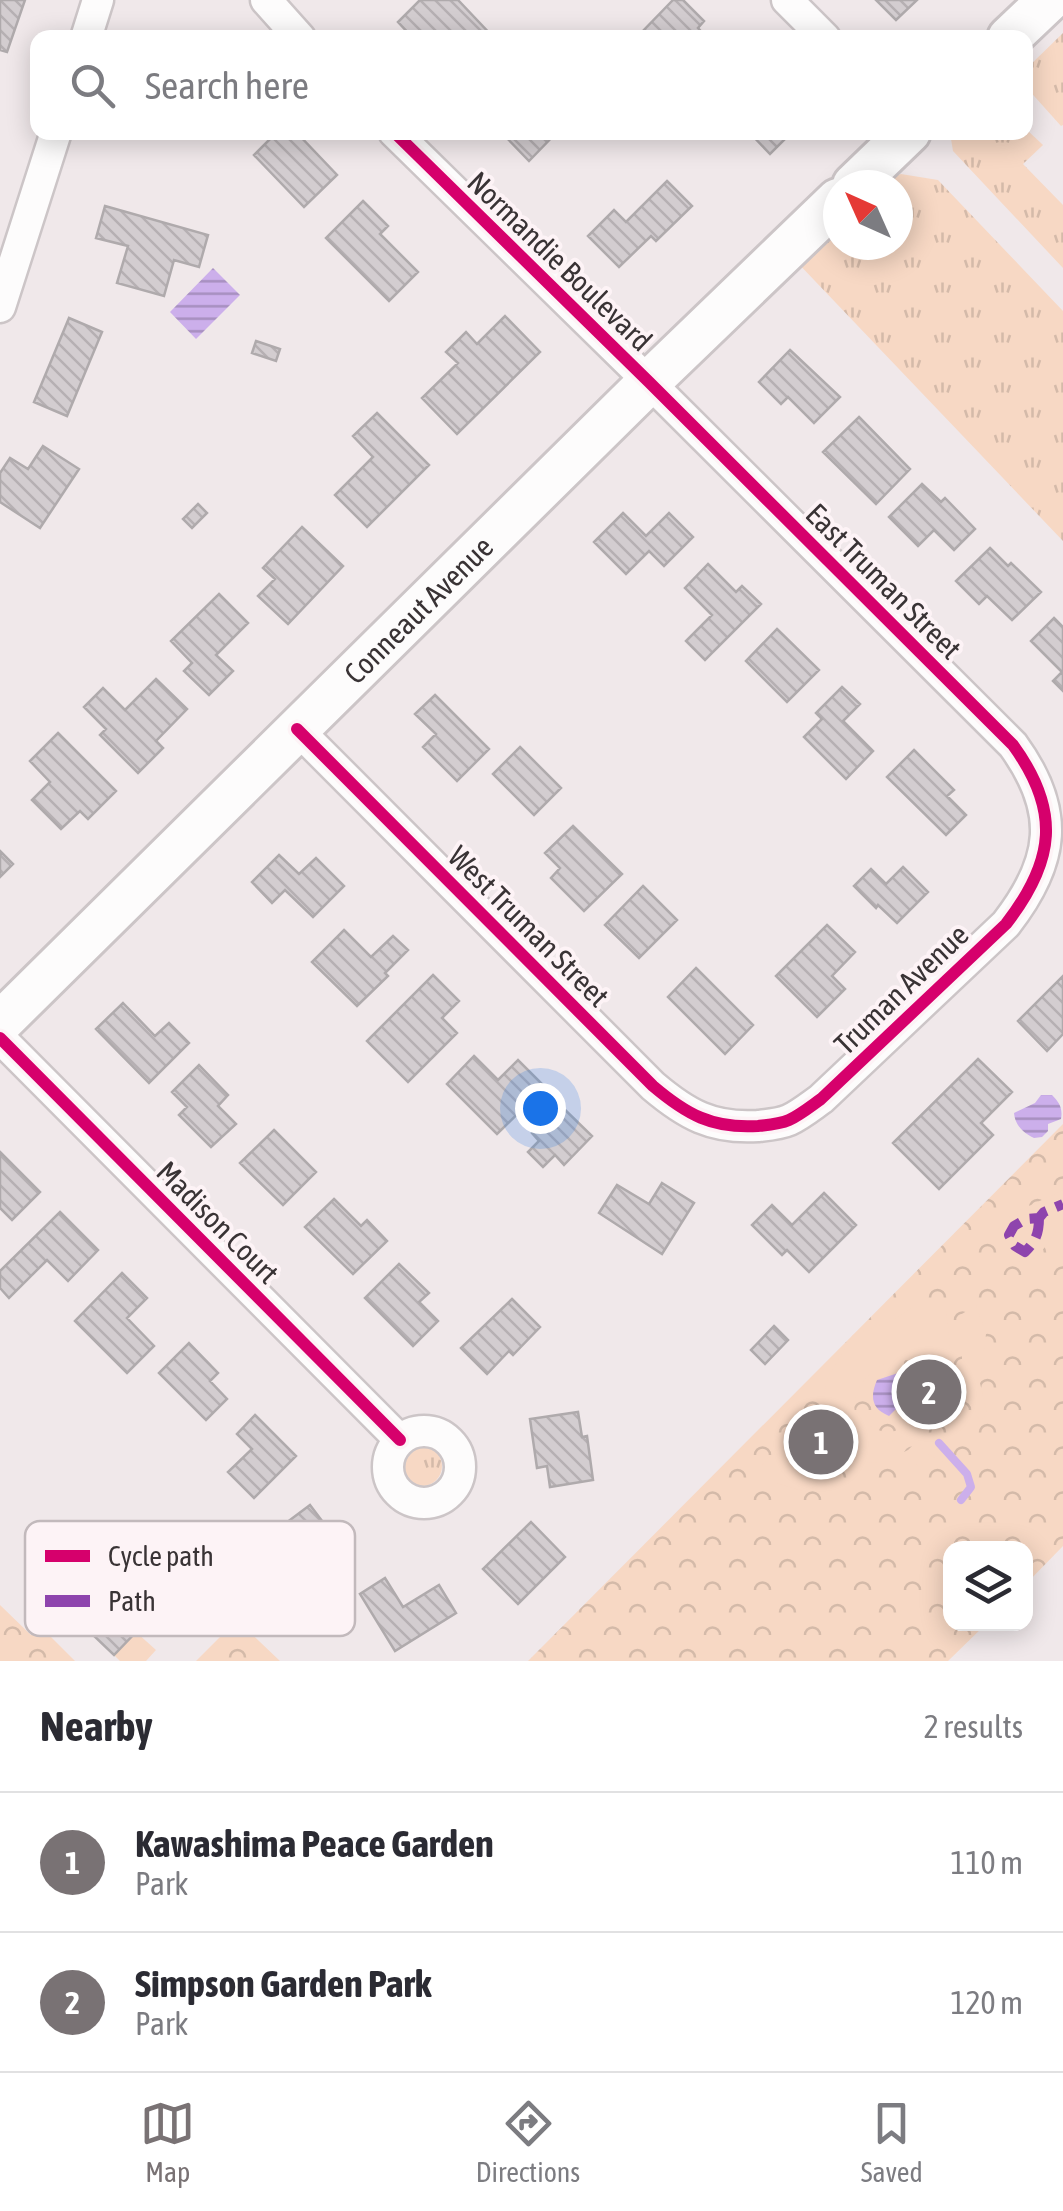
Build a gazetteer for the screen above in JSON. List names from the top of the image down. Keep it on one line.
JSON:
{"streets":{"street":["Normandie Boulevard","East Truman Street","Conneaut Avenue","West Truman Street","Truman Avenue","Madison Court"]},"crossings":[["Normandie Boulevard","East Truman Street"],["Normandie Boulevard","Conneaut Avenue"],["East Truman Street","Conneaut Avenue"],["East Truman Street","Truman Avenue"],["Conneaut Avenue","West Truman Street"],["West Truman Street","Truman Avenue"]],"legend":["Cycle path","Path"],"north":"top left","page":{"search":"Search here","pins":["2","1"],"heading":["Nearby","2 results"],"list":[{"mark":"1","name":"Kawashima Peace Garden","note":"Park","value":"110 m"},{"mark":"2","name":"Simpson Garden Park","note":"Park","value":"120 m"}],"nav":["Map","Directions","Saved"]}}
